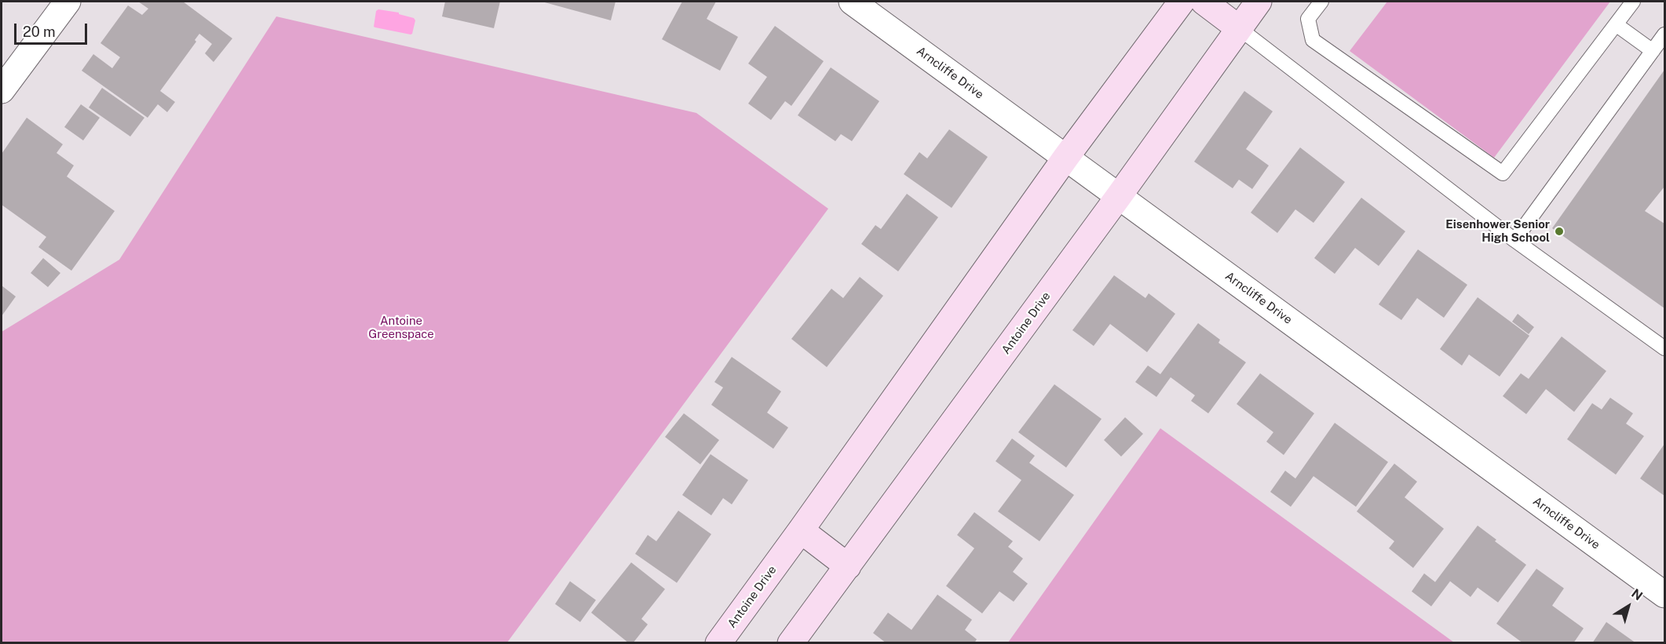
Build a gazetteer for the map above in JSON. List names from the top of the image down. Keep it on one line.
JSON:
{"streets":{"main road":["Antoine Drive"],"street":["Arncliffe Drive"]},"crossings":[["Arncliffe Drive","Antoine Drive"]],"parks":["Antoine Greenspace"],"places":["Eisenhower Senior High School"],"scale_bar":"20 m","north":"top right"}
